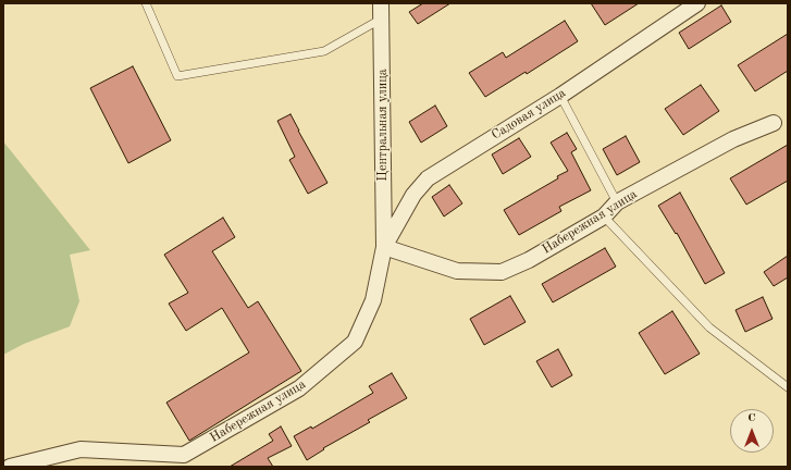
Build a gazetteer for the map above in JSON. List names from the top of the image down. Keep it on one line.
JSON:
{"streets":{"street":["Садовая улица","Центральная улица","Набережная улица"]},"crossings":[["Садовая улица","Центральная улица"],["Садовая улица","Набережная улица"],["Центральная улица","Набережная улица"]],"north":"top"}
